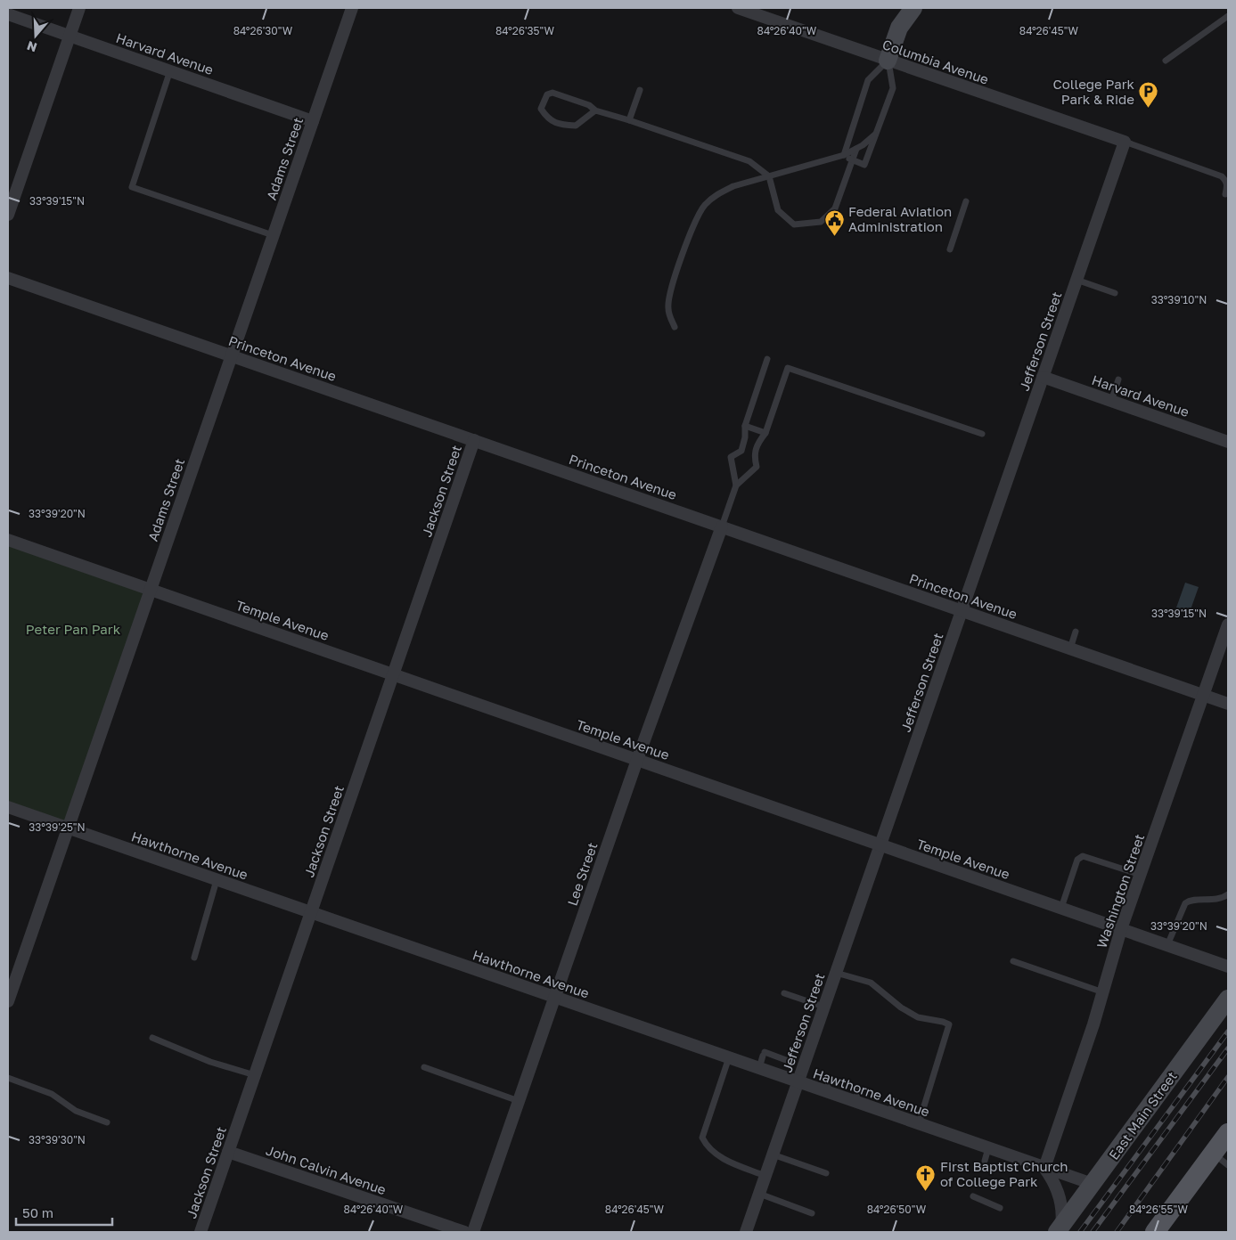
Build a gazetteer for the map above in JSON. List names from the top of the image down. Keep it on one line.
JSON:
{"streets":{"street":["Harvard Avenue","Columbia Avenue","Adams Street","Jefferson Street","Princeton Avenue","Jackson Street","Temple Avenue","Hawthorne Avenue","Lee Street","Washington Street","East Main Street","John Calvin Avenue"]},"crossings":[["Harvard Avenue","Adams Street"],["Harvard Avenue","Jefferson Street"],["Columbia Avenue","Jefferson Street"],["Adams Street","Princeton Avenue"],["Adams Street","Temple Avenue"],["Adams Street","Hawthorne Avenue"],["Jefferson Street","Princeton Avenue"],["Jefferson Street","Temple Avenue"],["Jefferson Street","Hawthorne Avenue"],["Princeton Avenue","Jackson Street"],["Princeton Avenue","Lee Street"],["Princeton Avenue","Washington Street"],["Jackson Street","Temple Avenue"],["Jackson Street","Hawthorne Avenue"],["Jackson Street","John Calvin Avenue"],["Temple Avenue","Lee Street"],["Temple Avenue","Washington Street"],["Hawthorne Avenue","Lee Street"],["Hawthorne Avenue","Washington Street"],["Hawthorne Avenue","East Main Street"]],"parks":["Peter Pan Park"],"places":{"parking":["College Park Park & Ride"],"public building":["Federal Aviation Administration"],"church":["First Baptist Church of College Park"]},"scale_bar":"50 m","north":"bottom","coordinates":["84°26'30\"W","84°26'35\"W","84°26'40\"W","84°26'45\"W","33°39'15\"N","33°39'10\"N","33°39'20\"N","33°39'25\"N","33°39'30\"N","84°26'50\"W","84°26'55\"W"]}
